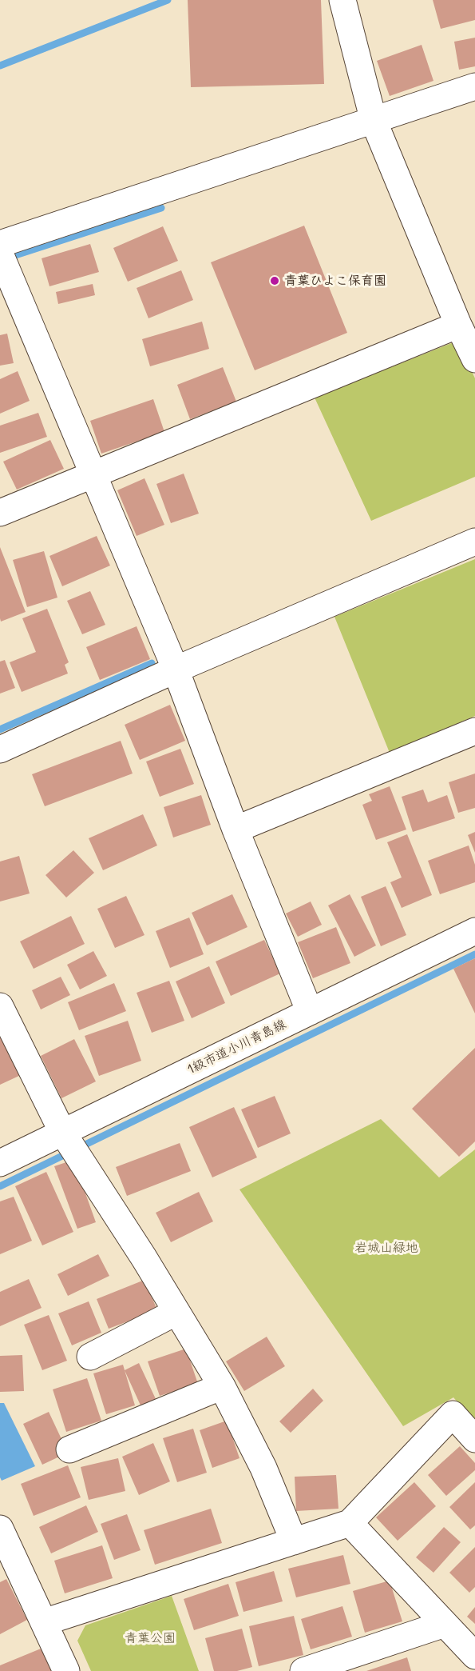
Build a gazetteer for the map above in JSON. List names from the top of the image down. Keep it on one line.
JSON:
{"streets":{"street":["1級市道小川青島線"]},"parks":["岩城山緑地","青葉公園"],"places":["青葉ひよこ保育園"]}
